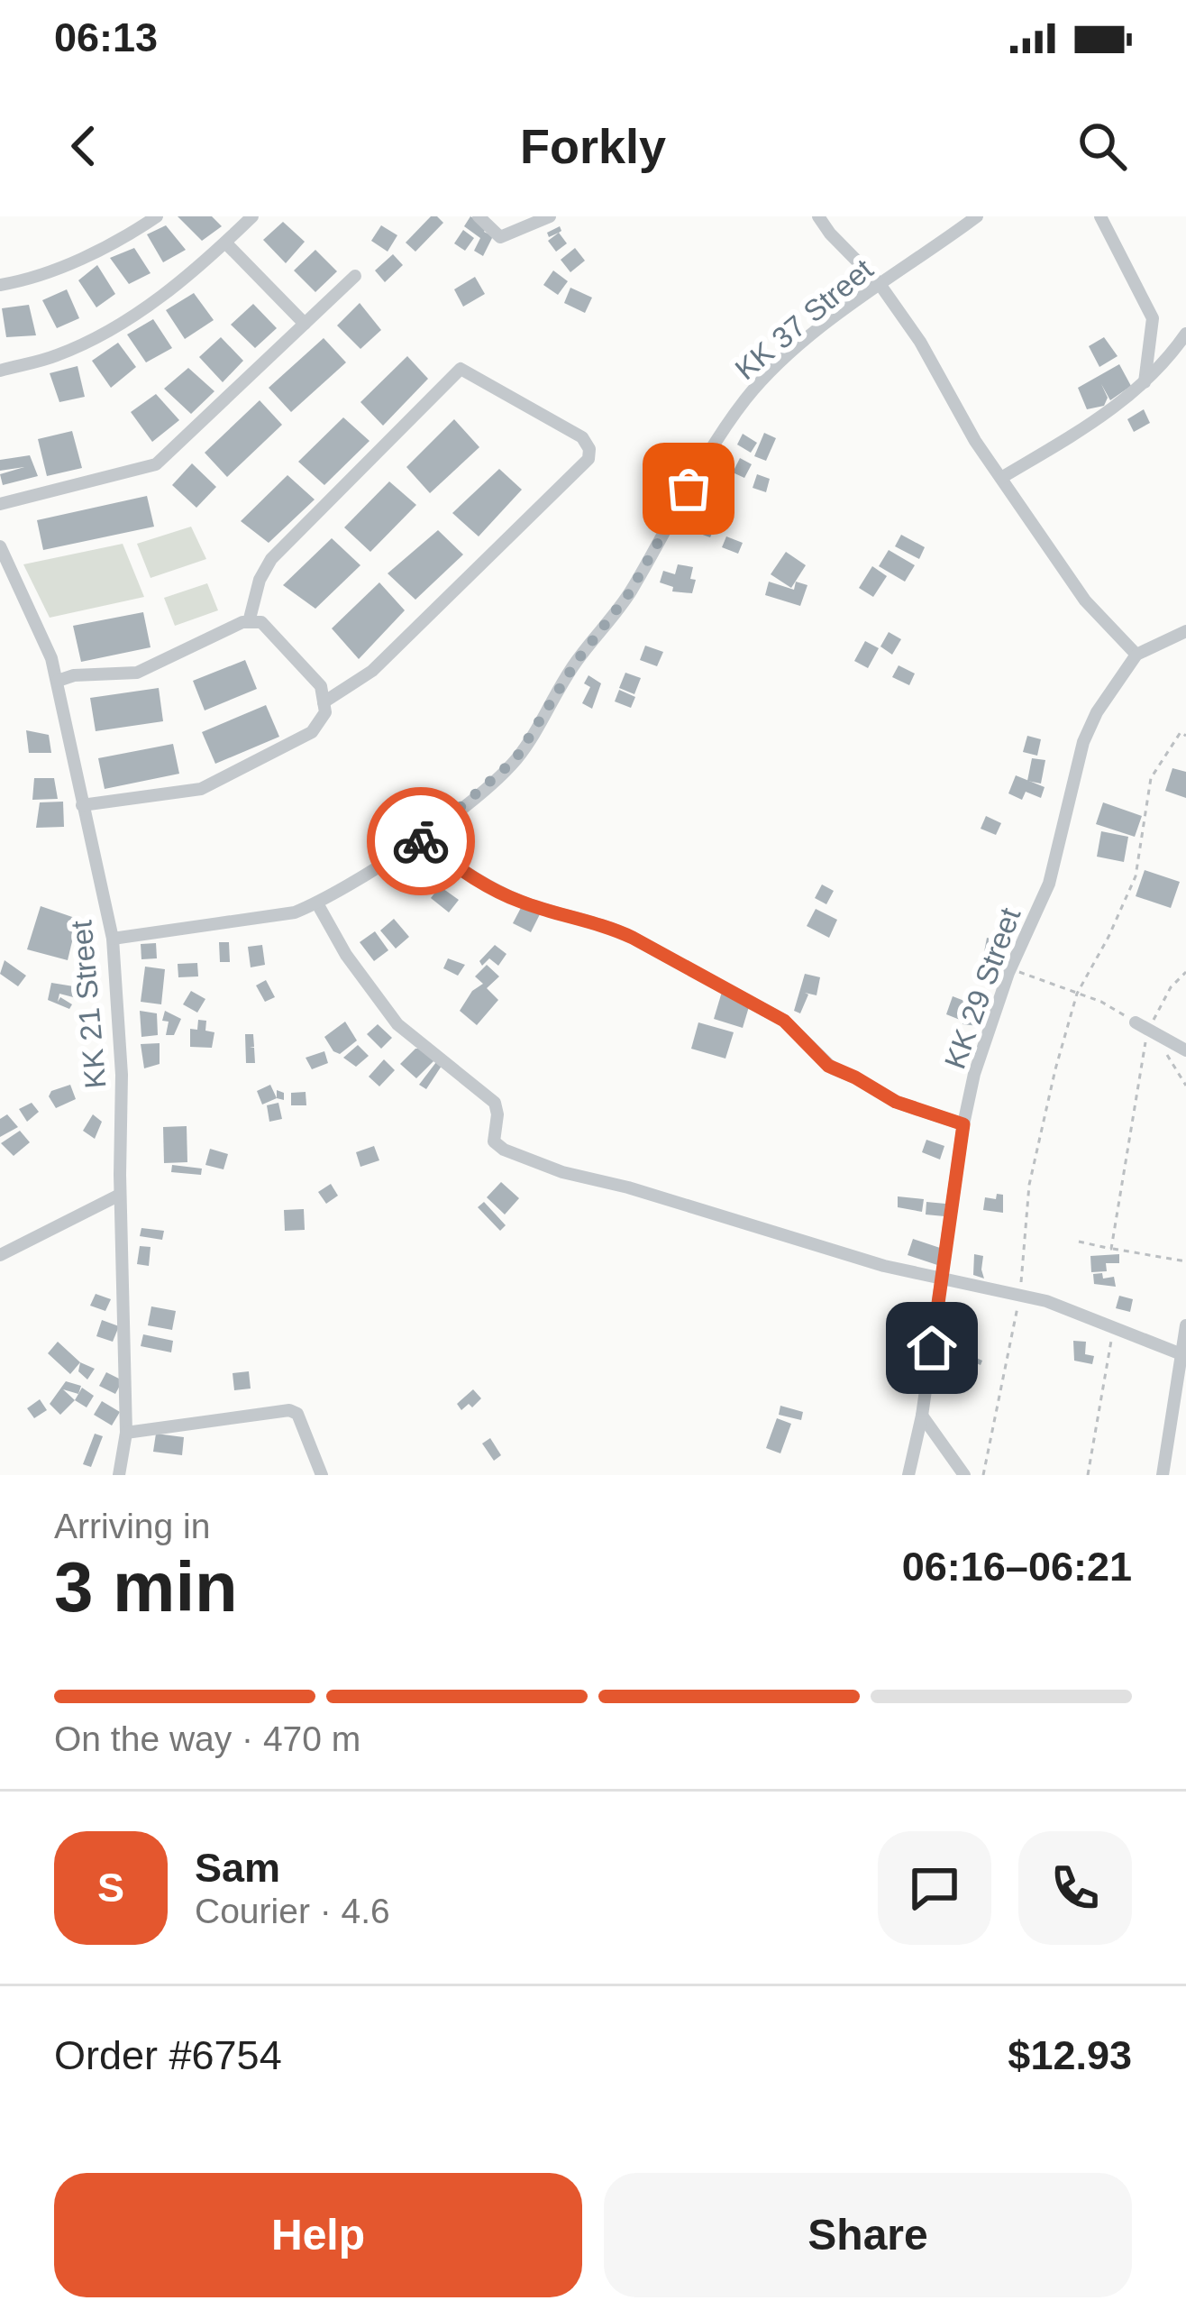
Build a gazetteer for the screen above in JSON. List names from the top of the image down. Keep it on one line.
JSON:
{"streets":{"street":["KK 37 Street","KK 29 Street","KK 21 Street"]},"crossings":[["KK 37 Street","KK 21 Street"]],"page":{"status":"06:13","header":"Forkly","heading":["3 min","Arriving in","06:16–06:21"],"panel":["Sam","Courier · 4.6","Order #6754","$12.93"],"bar":"On the way · 470 m","round":"S","buttons":["Help","Share"]}}
